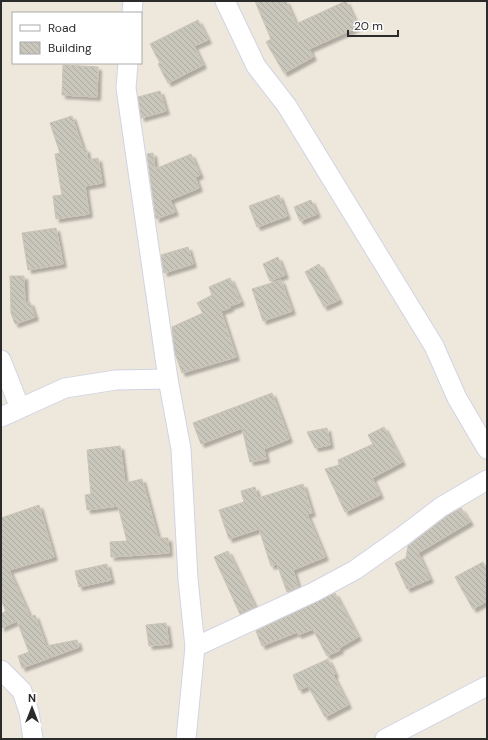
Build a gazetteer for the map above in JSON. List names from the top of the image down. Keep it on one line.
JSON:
{"legend":["Road","Building"],"scale_bar":"20 m","north":"top"}
